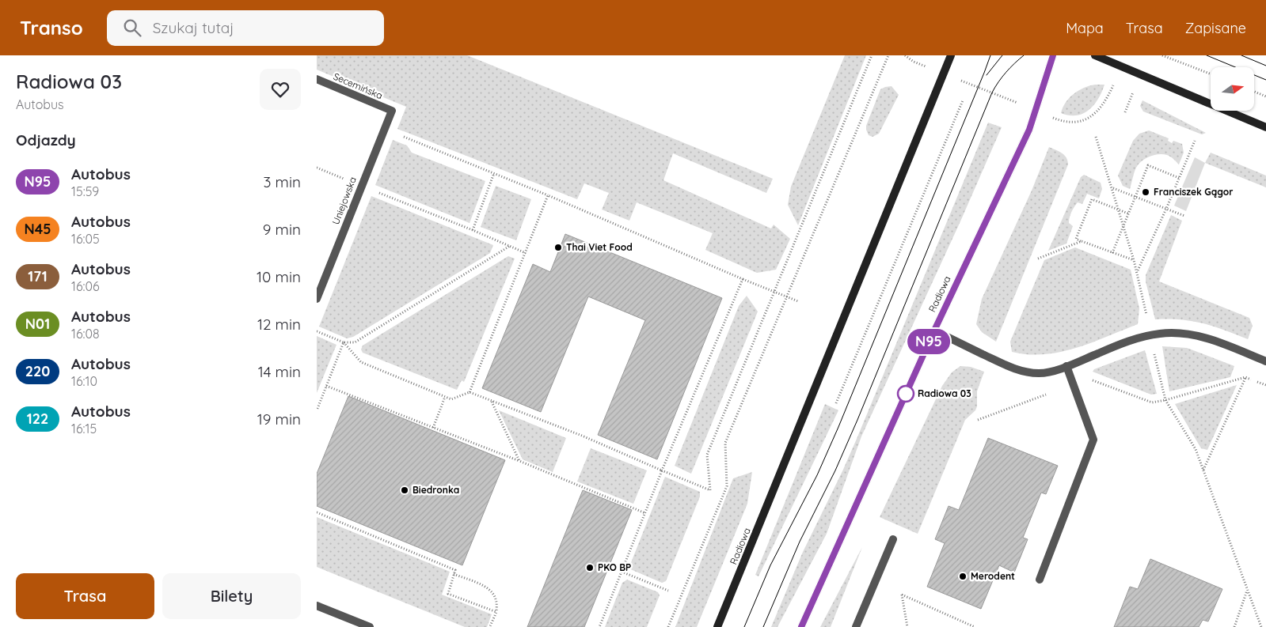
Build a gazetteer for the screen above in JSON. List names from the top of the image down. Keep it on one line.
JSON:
{"streets":{"street":["Secemińska","Uniejowska","Radiowa"]},"crossings":[["Secemińska","Uniejowska"]],"places":["Franciszek Gągor","Thai Viet Food","Radiowa 03","Biedronka","PKO BP","Merodent"],"lines":["bus line N95"],"north":"right","page":{"header":"Transo","search":"Szukaj tutaj","nav":["Mapa","Trasa","Zapisane"],"heading":[["Radiowa 03","Autobus"],"Odjazdy"],"on_map":"N95","list":[{"mark":"N95","name":"Autobus","note":"15:59","value":"3 min"},{"mark":"N45","name":"Autobus","note":"16:05","value":"9 min"},{"mark":"171","name":"Autobus","note":"16:06","value":"10 min"},{"mark":"N01","name":"Autobus","note":"16:08","value":"12 min"},{"mark":"220","name":"Autobus","note":"16:10","value":"14 min"},{"mark":"122","name":"Autobus","note":"16:15","value":"19 min"}],"buttons":["Trasa","Bilety"]}}
